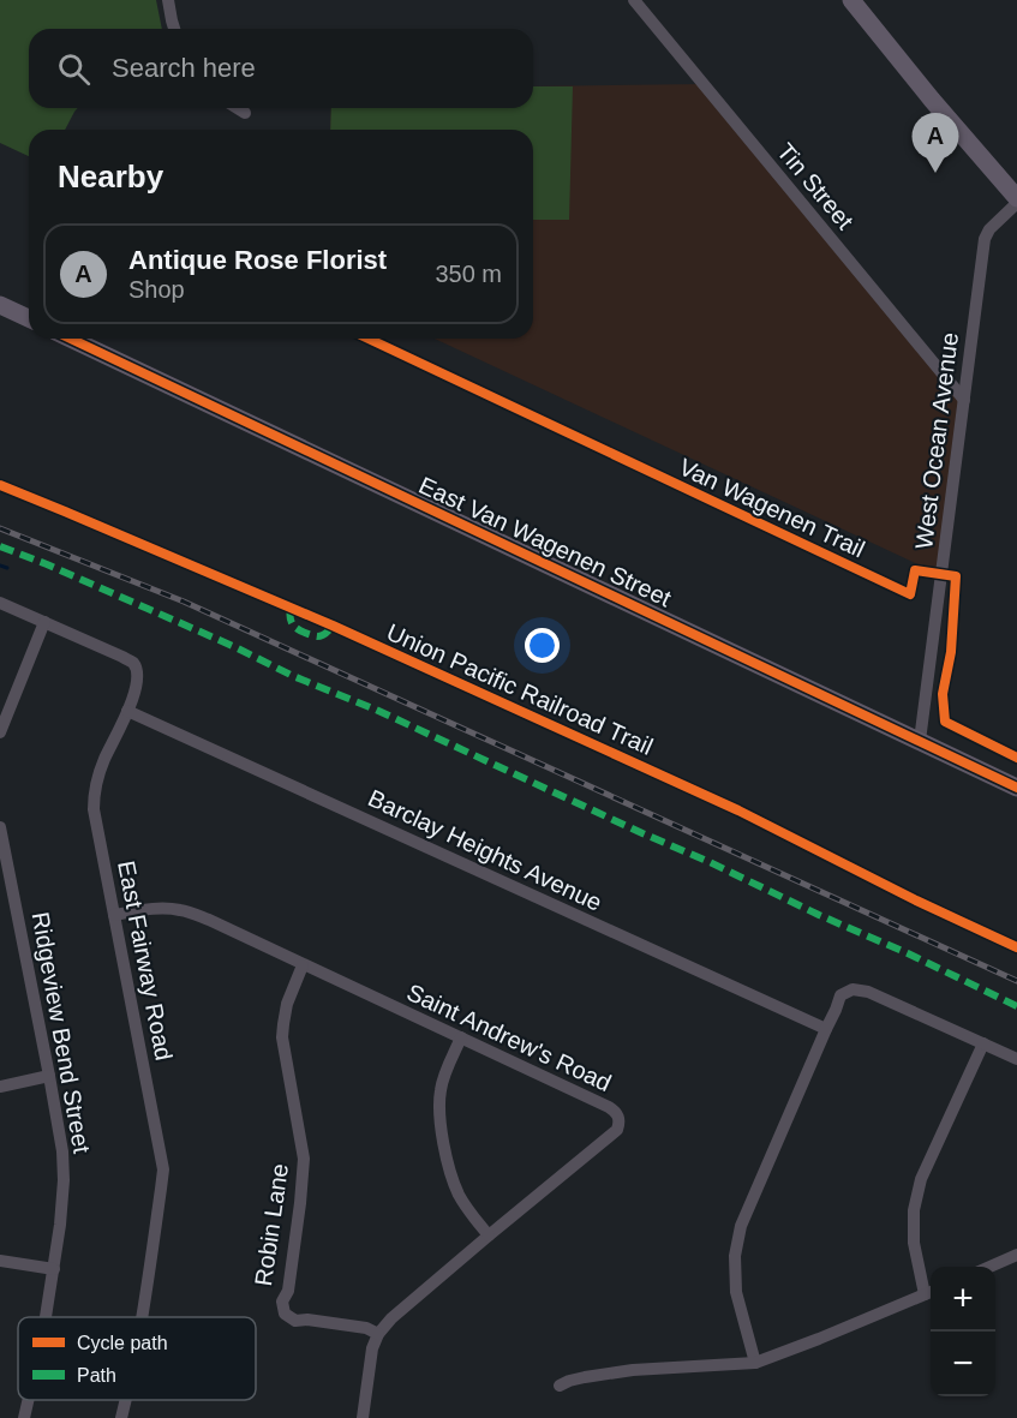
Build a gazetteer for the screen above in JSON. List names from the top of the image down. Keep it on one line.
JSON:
{"streets":{"main road":["East Van Wagenen Street"],"street":["Tin Street","West Ocean Avenue","Barclay Heights Avenue","East Fairway Road","Ridgeview Bend Street","Saint Andrew's Road","Robin Lane"],"cycle path":["Van Wagenen Trail","Union Pacific Railroad Trail"]},"crossings":[["Tin Street","West Ocean Avenue"],["West Ocean Avenue","East Van Wagenen Street"],["Barclay Heights Avenue","East Fairway Road"],["East Fairway Road","Saint Andrew's Road"],["Saint Andrew's Road","Robin Lane"]],"legend":["Cycle path","Path"],"page":{"search":"Search here","pins":"A","heading":"Nearby","list":[{"mark":"A","name":"Antique Rose Florist","note":"Shop","value":"350 m"}],"map_buttons":["+","−"]}}
